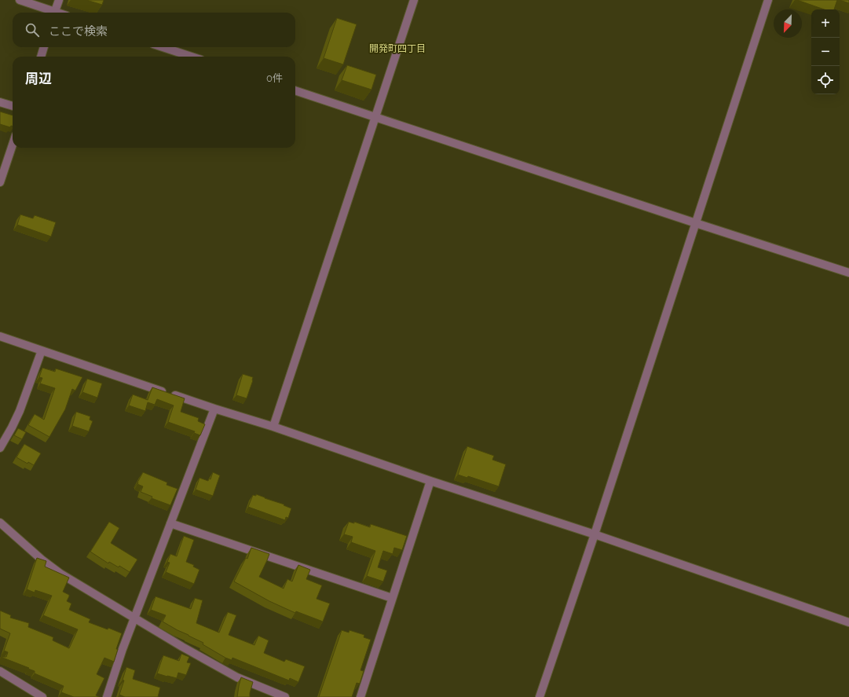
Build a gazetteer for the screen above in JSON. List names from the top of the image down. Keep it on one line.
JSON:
{"districts":["開発町四丁目"],"north":"bottom left","page":{"map_buttons":["+","−"],"search":"ここで検索","heading":["周辺","0件"]}}
